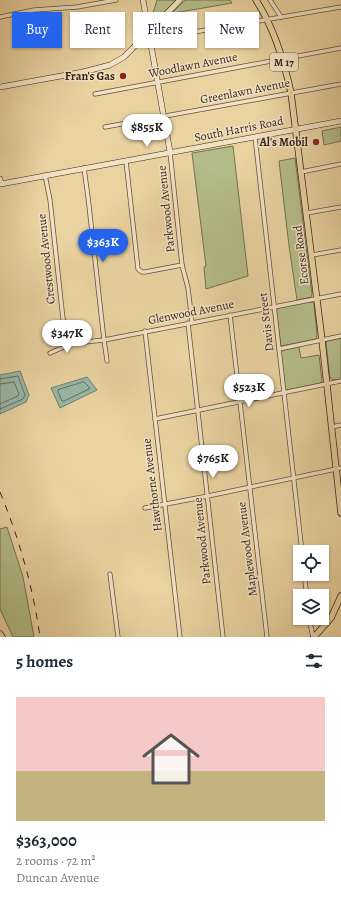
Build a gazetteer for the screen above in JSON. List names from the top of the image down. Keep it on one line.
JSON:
{"streets":{"main road":["M 17","Ecorse Road"],"street":["Woodlawn Avenue","Greenlawn Avenue","South Harris Road","Parkwood Avenue","Crestwood Avenue","Glenwood Avenue","Davis Street","Hawthorne Avenue","Maplewood Avenue"]},"crossings":[["Woodlawn Avenue","Parkwood Avenue"],["Woodlawn Avenue","Ecorse Road"],["Greenlawn Avenue","Parkwood Avenue"],["Greenlawn Avenue","Ecorse Road"],["South Harris Road","Parkwood Avenue"],["South Harris Road","Ecorse Road"],["South Harris Road","Crestwood Avenue"],["South Harris Road","Davis Street"],["Parkwood Avenue","Glenwood Avenue"],["Ecorse Road","Glenwood Avenue"],["Crestwood Avenue","Glenwood Avenue"],["Glenwood Avenue","Davis Street"],["Glenwood Avenue","Hawthorne Avenue"],["Glenwood Avenue","Maplewood Avenue"]],"places":["Fran's Gas","Al's Mobil"],"page":{"chip":["Buy","Rent","Filters","New"],"price":["$855K","$363K","$347K","$523K","$765K"],"heading":"5 homes","list":[{"name":"$363,000","note":"2 rooms · 72 m² · Duncan Avenue"}]}}
